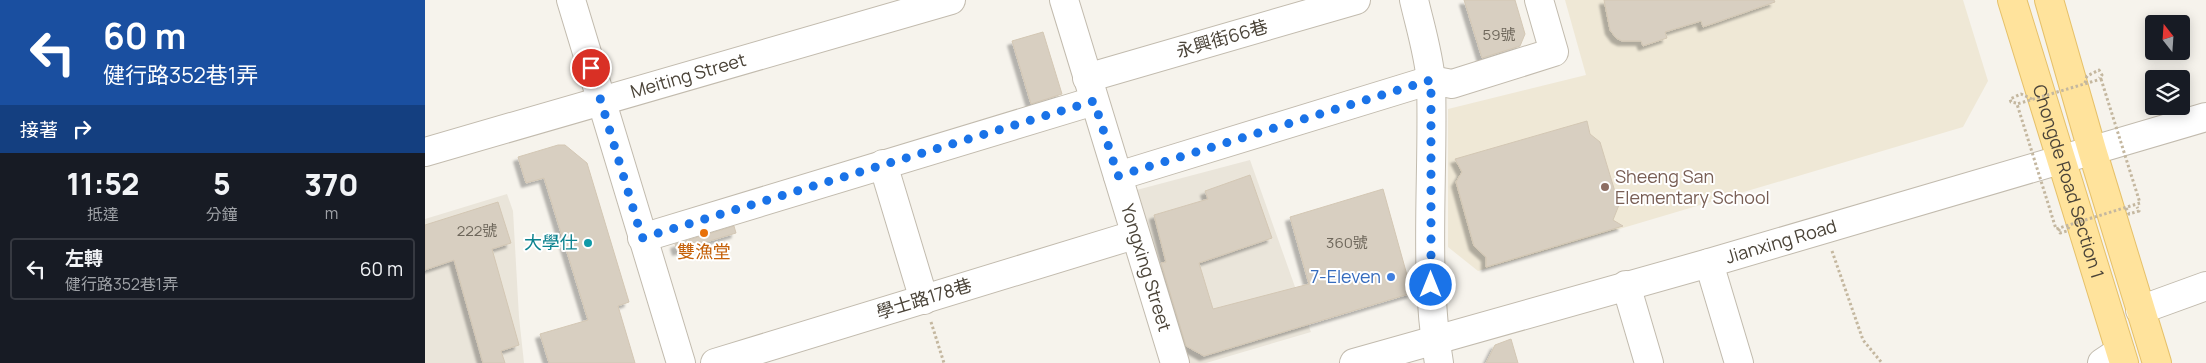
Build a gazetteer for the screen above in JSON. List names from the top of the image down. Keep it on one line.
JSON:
{"streets":{"main road":["Chongde Road Section 1"],"street":["永興街66巷","Meiting Street","Jianxing Road","Yongxing Street","學士路178巷"]},"crossings":[["永興街66巷","Yongxing Street"],["Chongde Road Section 1","Jianxing Road"],["Yongxing Street","學士路178巷"]],"places":["Sheeng San Elementary School","雙漁堂","大學仕","7-Eleven"],"house_numbers":["59號","222號","360號"],"north":"top","page":{"turn":["60 m","健行路352巷1弄"],"then":"接著","eta":["11:52","抵達","5","分鐘","370","m"],"list":[{"name":"左轉","note":"健行路352巷1弄","value":"60 m"}]}}
